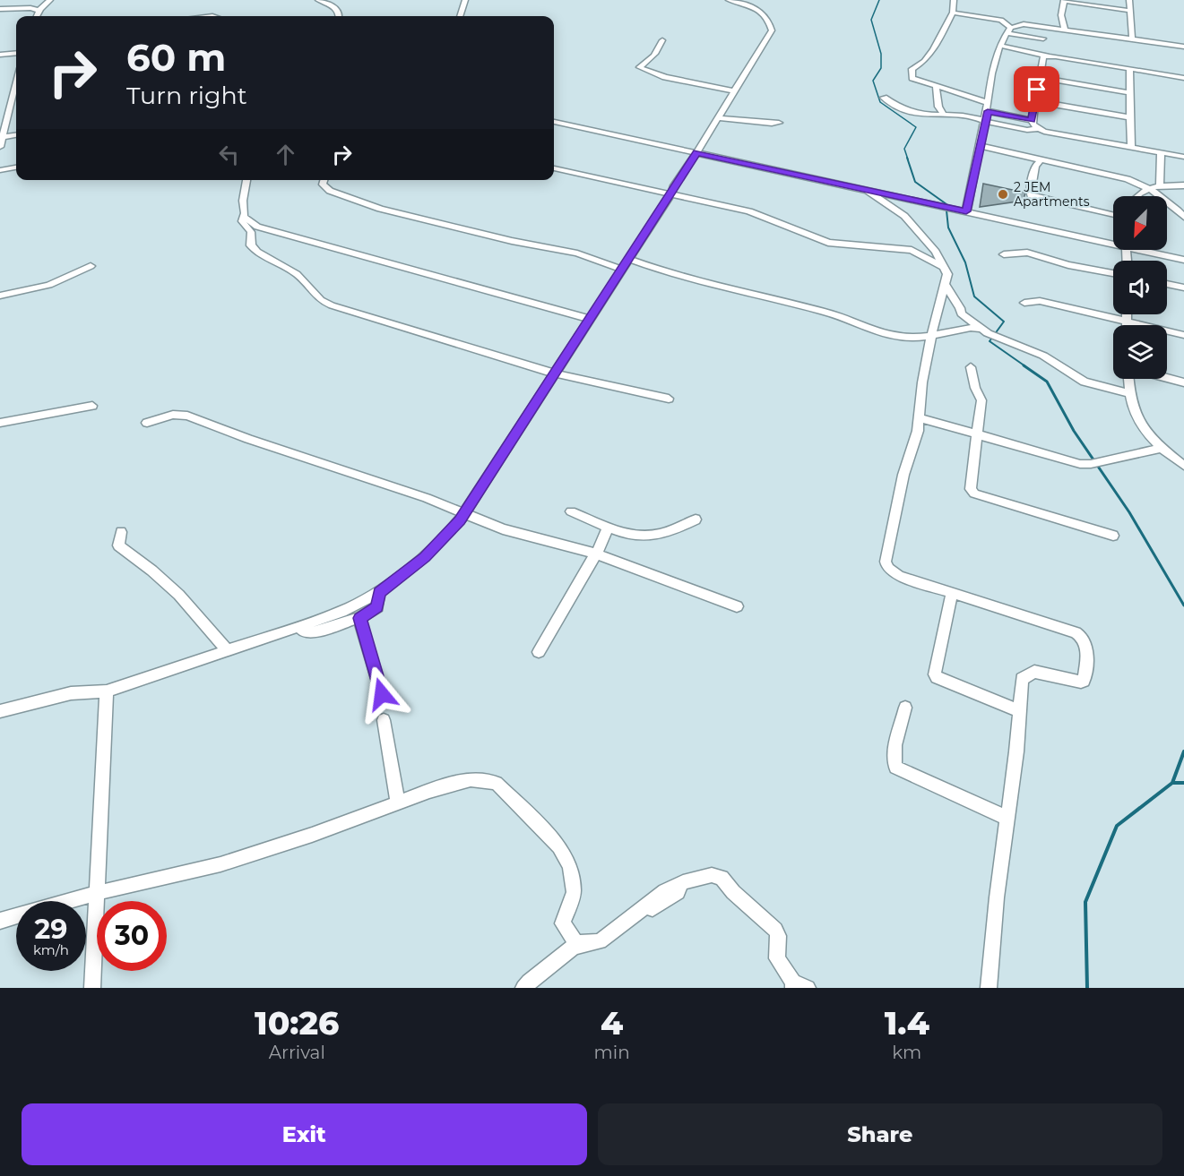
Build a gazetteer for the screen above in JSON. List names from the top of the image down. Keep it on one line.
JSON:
{"places":["2 JEM Apartments"],"north":"bottom left","page":{"turn":["60 m","Turn right"],"speed":"29 km/h","limit":"30","eta":["10:26","Arrival","4","min","1.4","km"],"buttons":["Exit","Share"]}}
